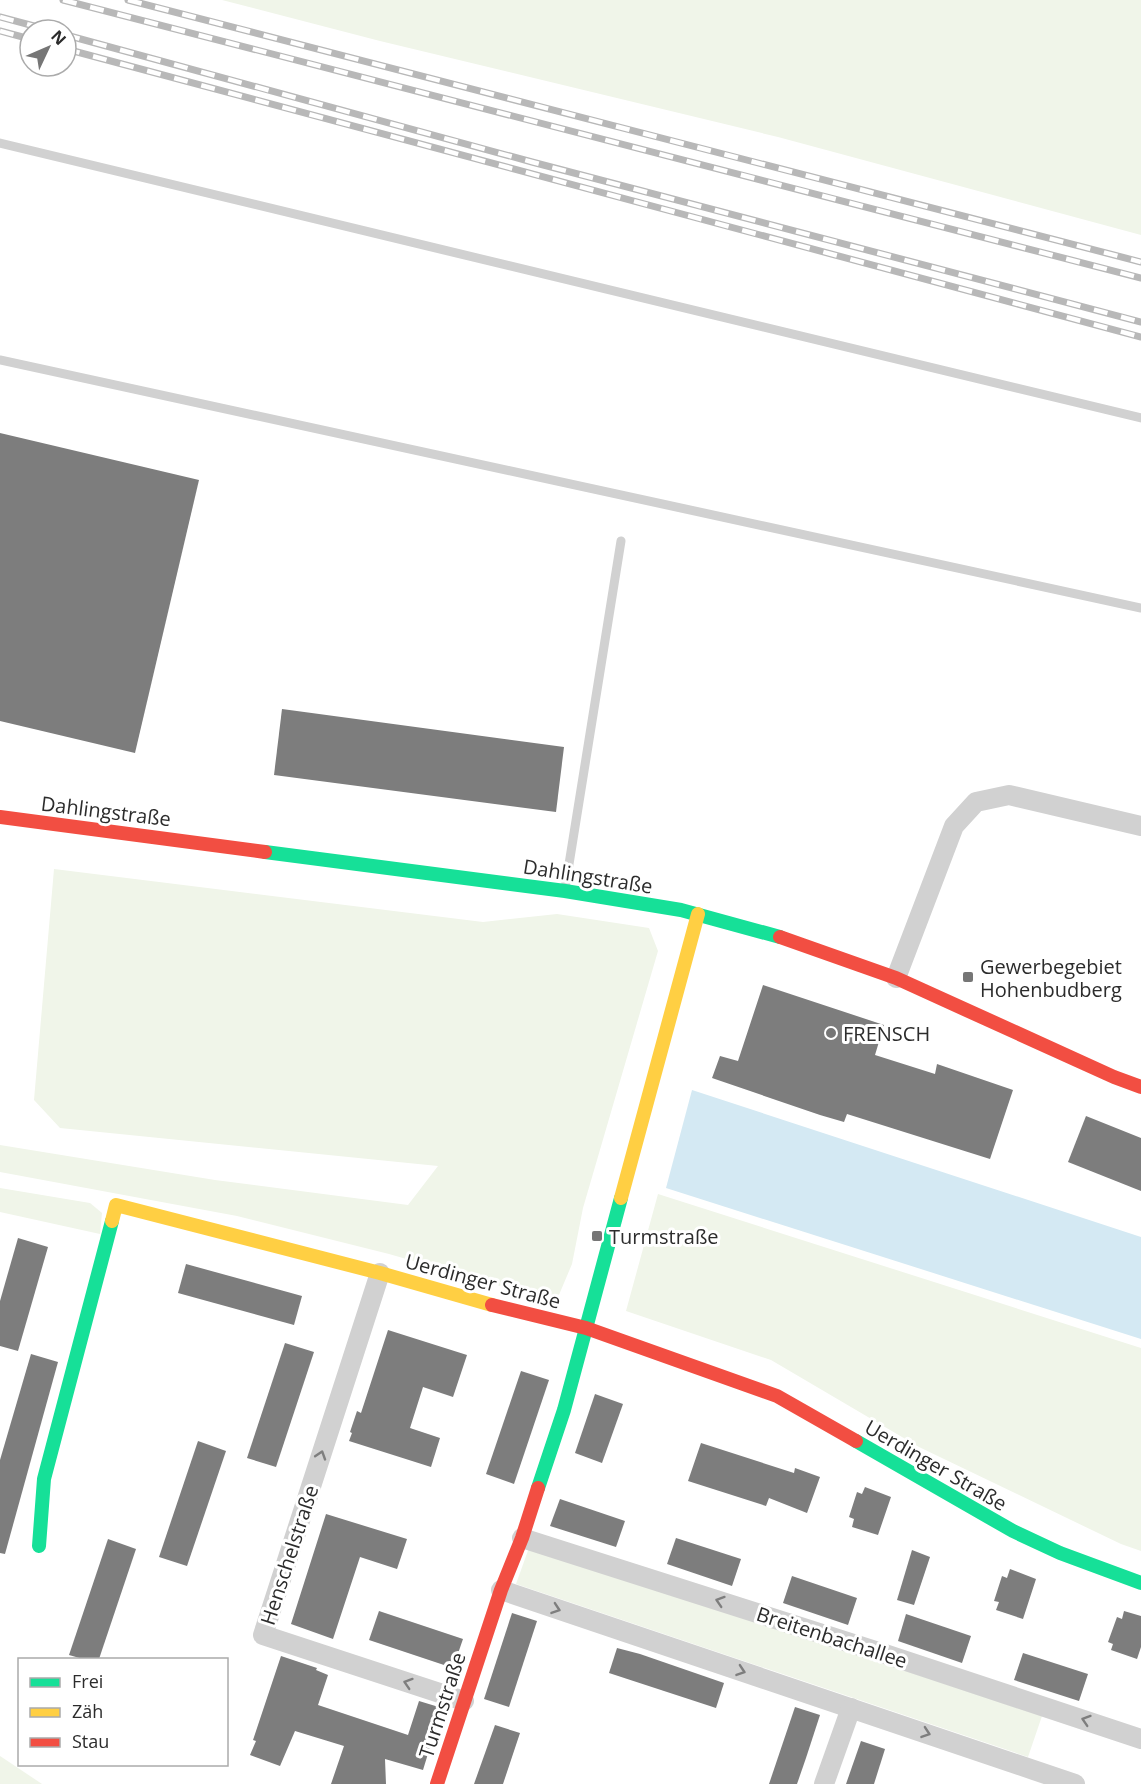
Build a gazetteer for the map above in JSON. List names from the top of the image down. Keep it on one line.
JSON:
{"streets":{"street":["Dahlingstraße","Uerdinger Straße","Henschelstraße","Breitenbachallee","Turmstraße"]},"crossings":[["Dahlingstraße","Turmstraße"],["Uerdinger Straße","Henschelstraße"],["Uerdinger Straße","Turmstraße"],["Henschelstraße","Turmstraße"],["Breitenbachallee","Turmstraße"]],"places":{"transit":["Gewerbegebiet Hohenbudberg","Turmstraße"],"other":["FRENSCH"]},"legend":["Frei","Zäh","Stau"],"north":"top right"}
